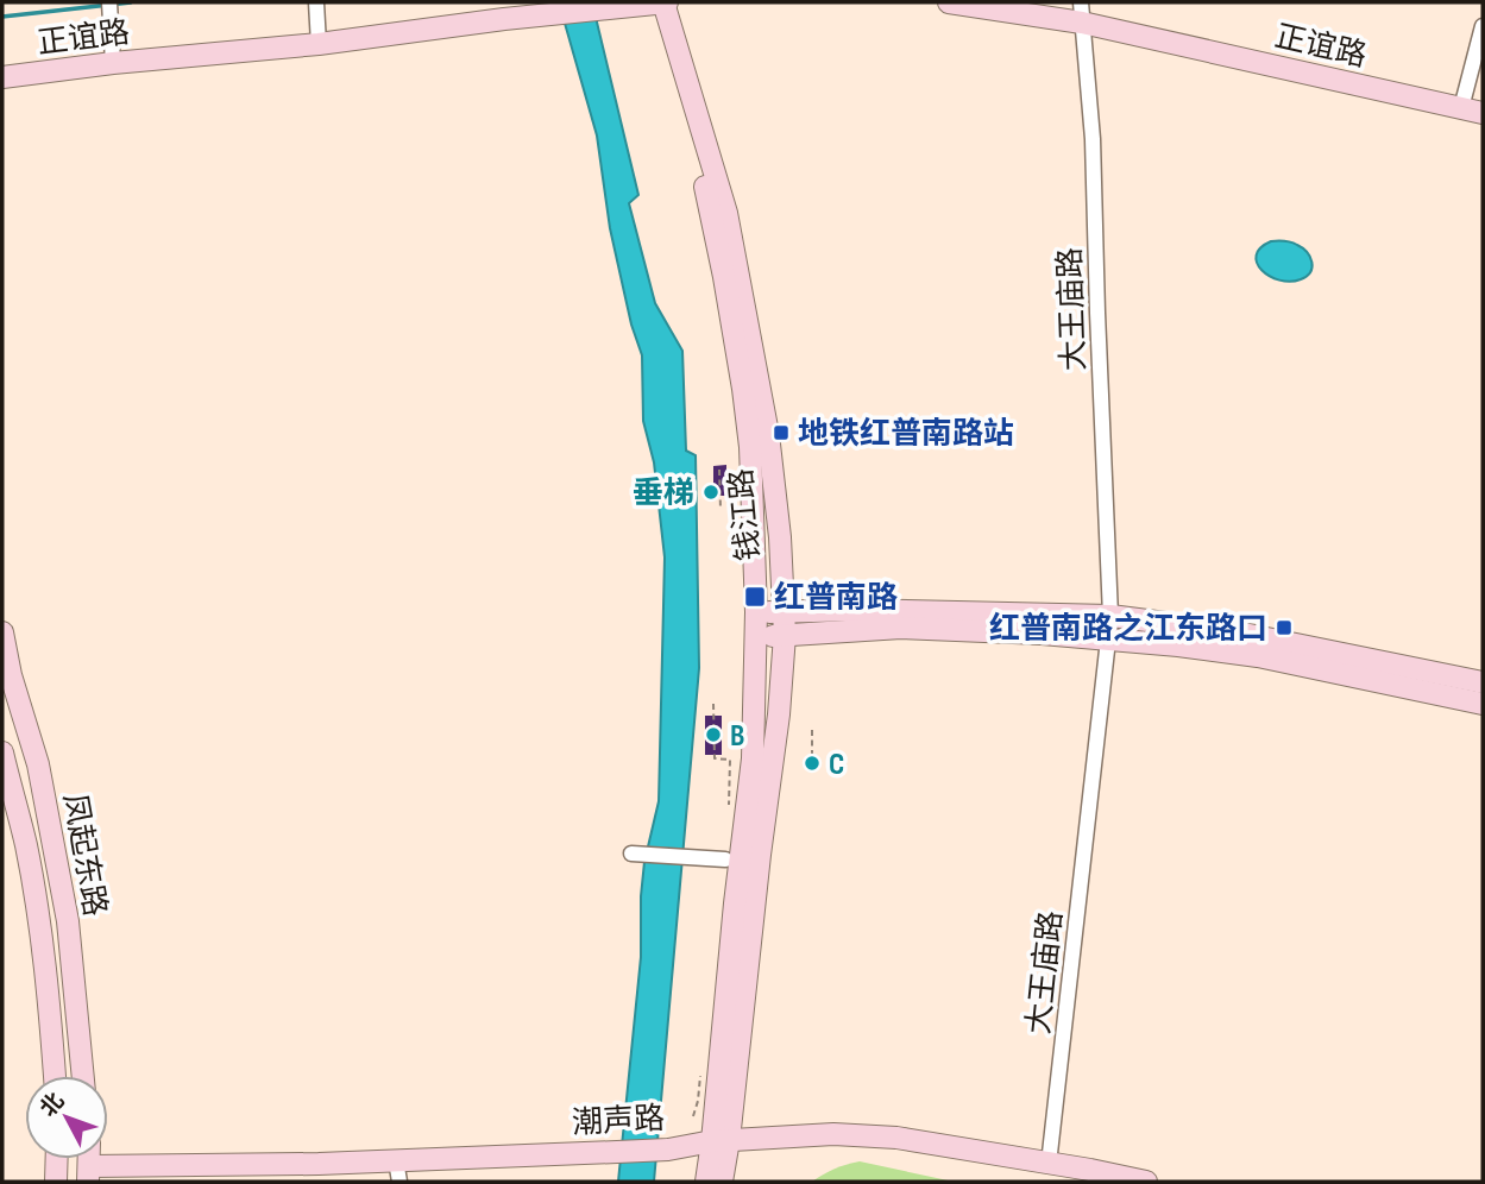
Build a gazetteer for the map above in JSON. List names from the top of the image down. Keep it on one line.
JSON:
{"streets":{"street":["正谊路","大王庙路","钱江路","凤起东路","潮声路"]},"crossings":[["正谊路","大王庙路"],["正谊路","钱江路"],["大王庙路","潮声路"],["钱江路","潮声路"]],"places":{"transit":["地铁红普南路站","红普南路","红普南路之江东路口"],"other":["垂梯","B","C"]},"north":"top left"}
